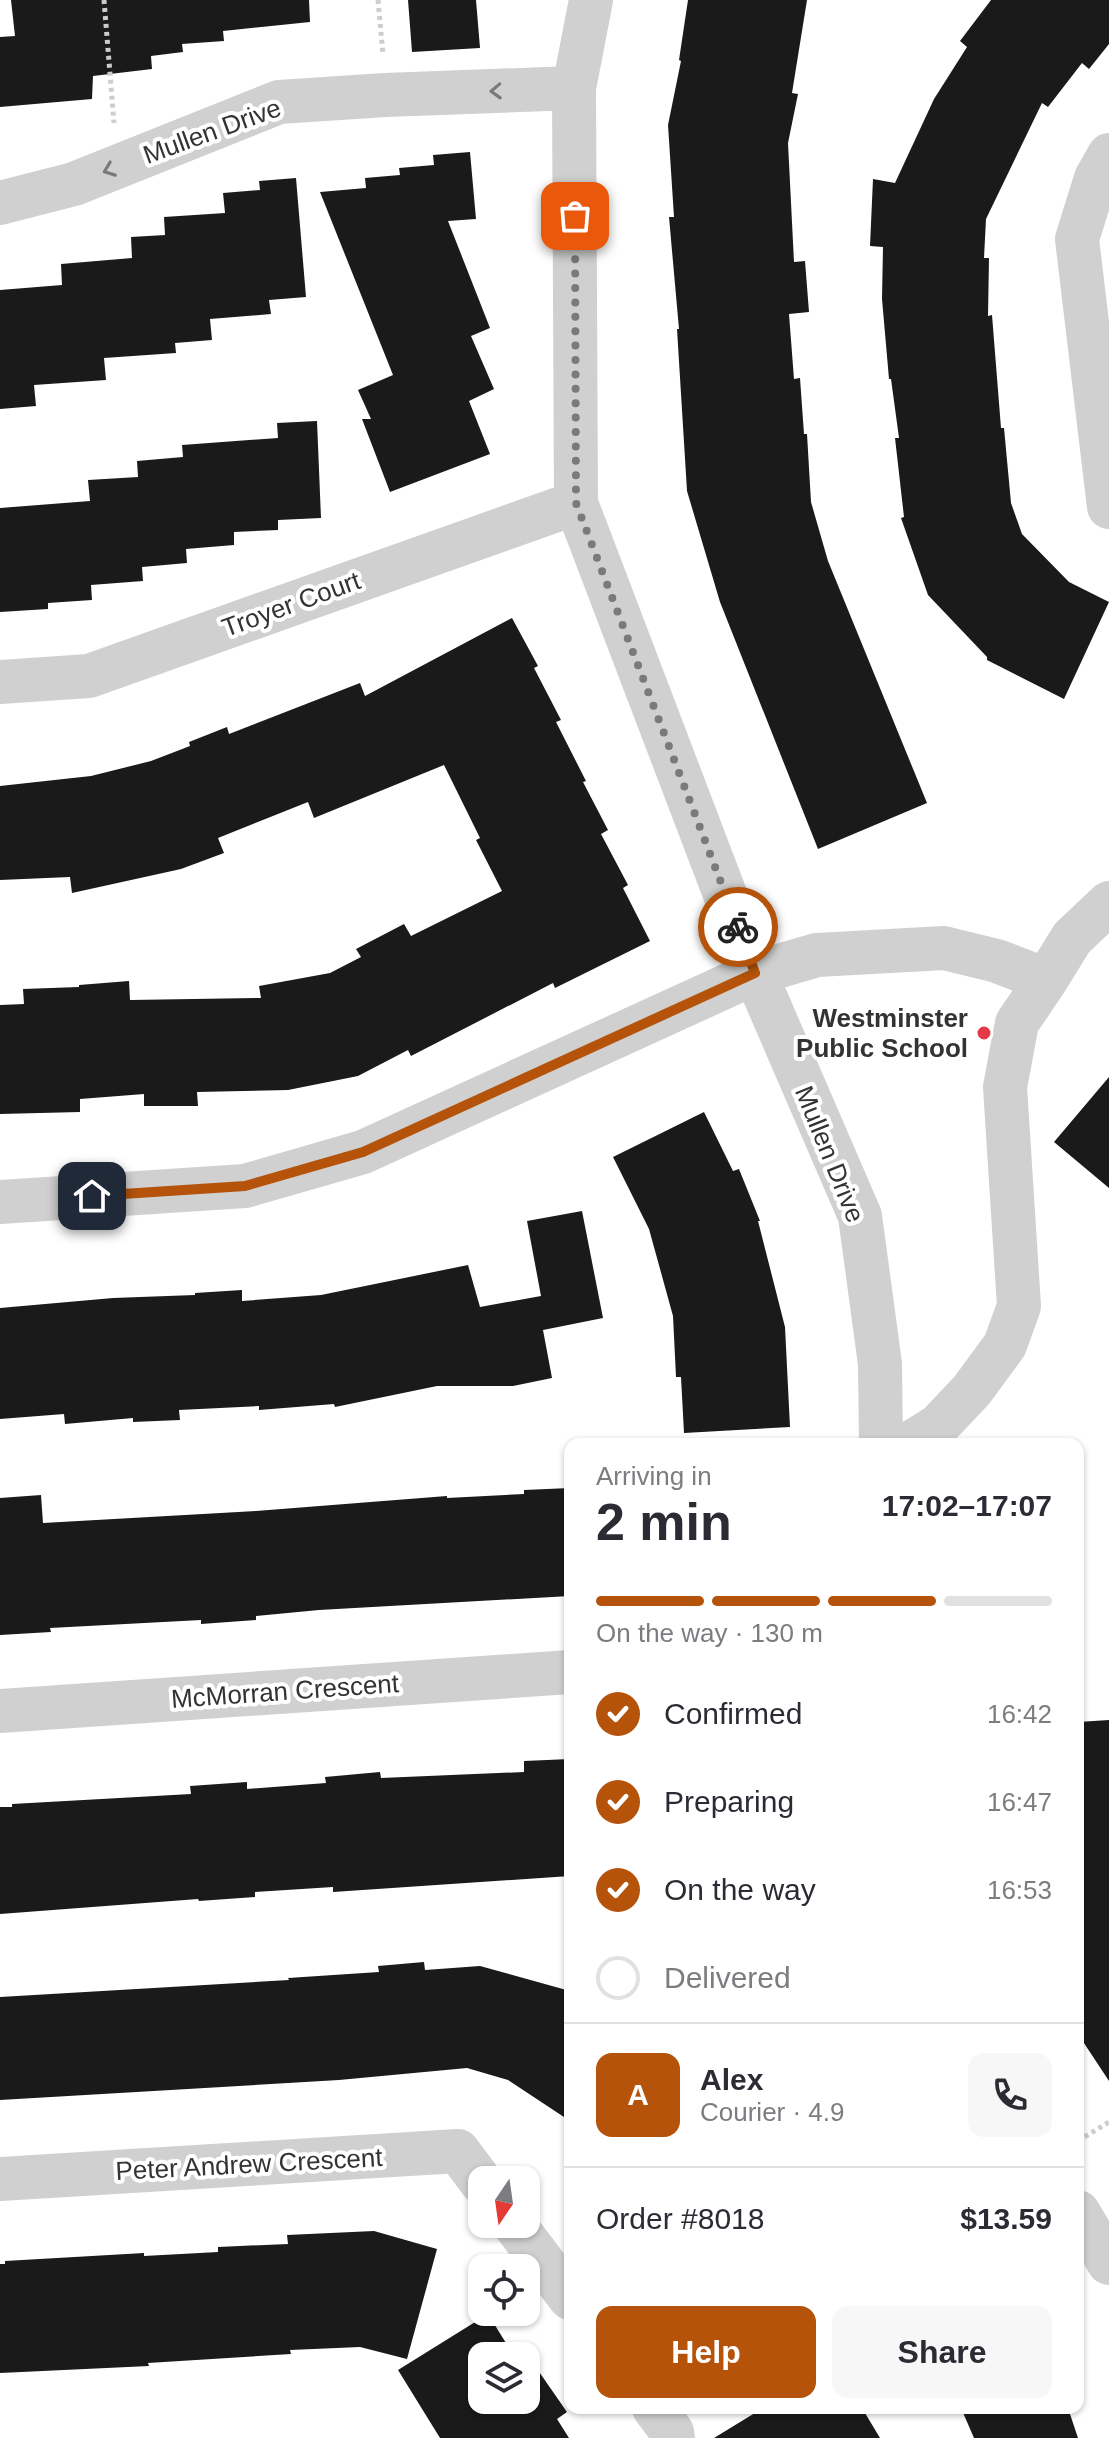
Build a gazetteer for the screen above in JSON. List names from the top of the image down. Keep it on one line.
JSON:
{"streets":{"street":["Mullen Drive","Troyer Court","McMorran Crescent","Peter Andrew Crescent"]},"crossings":[["Mullen Drive","Troyer Court"]],"places":["Westminster Public School"],"north":"bottom","page":{"heading":["2 min","Arriving in","17:02–17:07"],"panel":["Alex","Courier · 4.9","Order #8018","$13.59"],"bar":"On the way · 130 m","list":[["Confirmed","16:42"],["Preparing","16:47"],["On the way","16:53"],"Delivered"],"round":"A","buttons":["Help","Share"]}}
